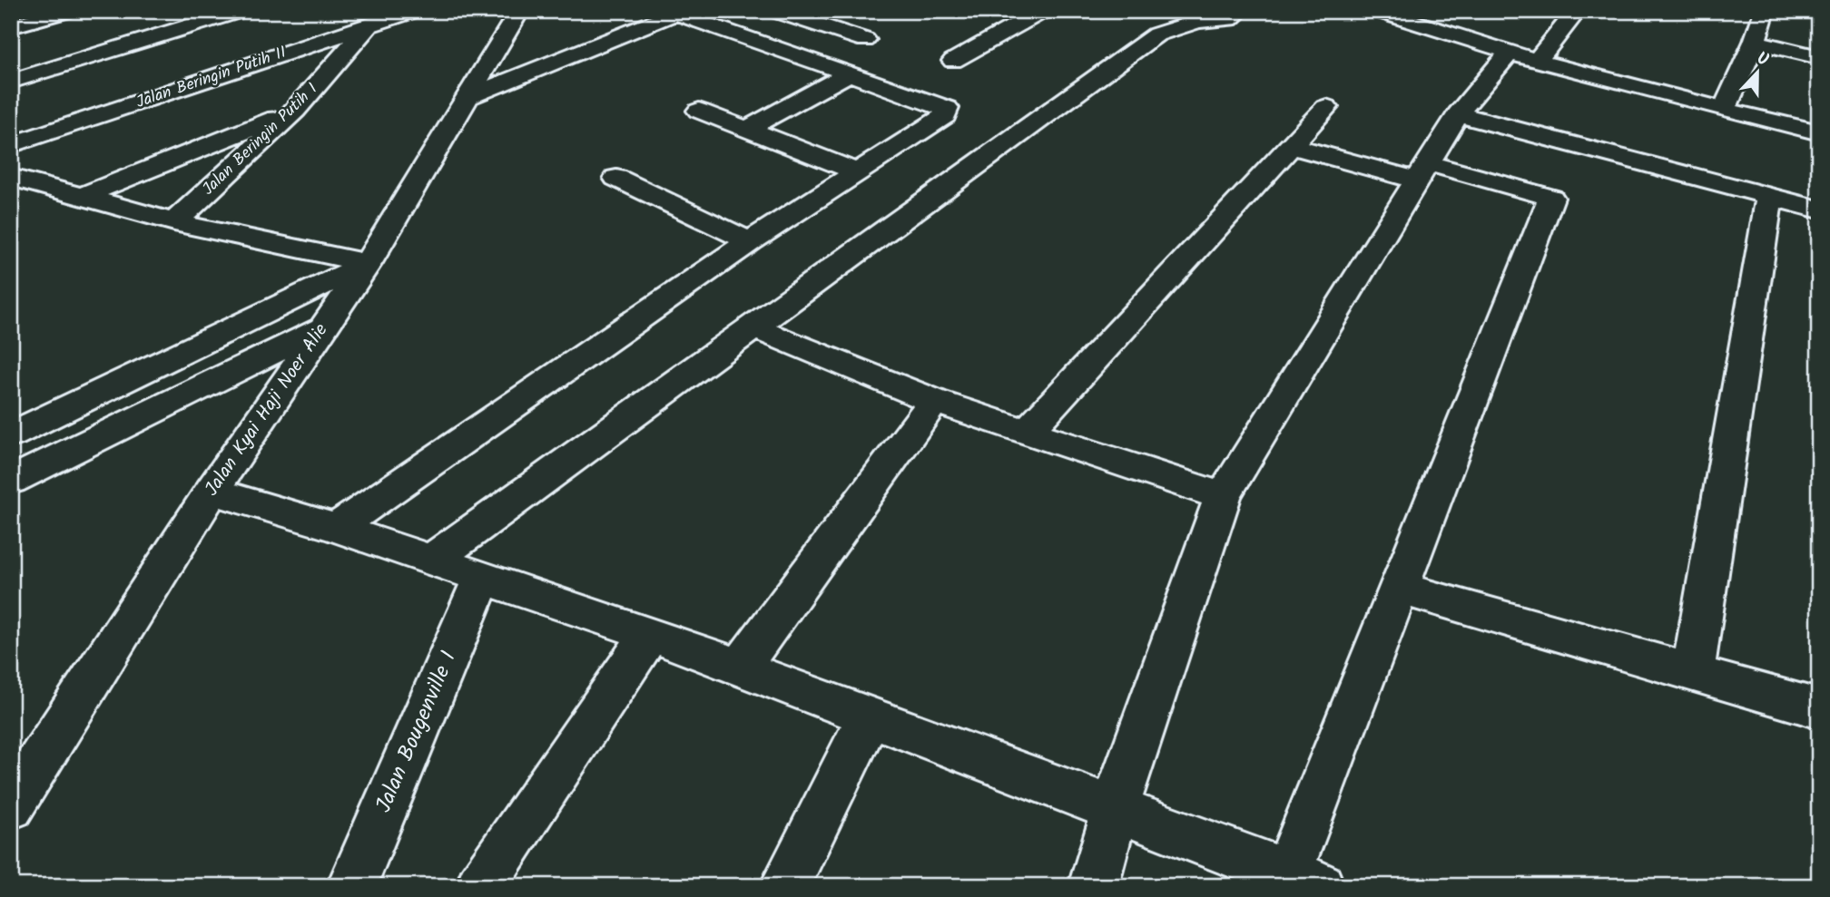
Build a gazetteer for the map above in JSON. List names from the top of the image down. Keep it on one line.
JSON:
{"streets":{"street":["Jalan Beringin Putih II","Jalan Beringin Putih I","Jalan Kyai Haji Noer Alie","Jalan Bougenville I"]},"crossings":[["Jalan Beringin Putih II","Jalan Beringin Putih I"]],"north":"top"}
